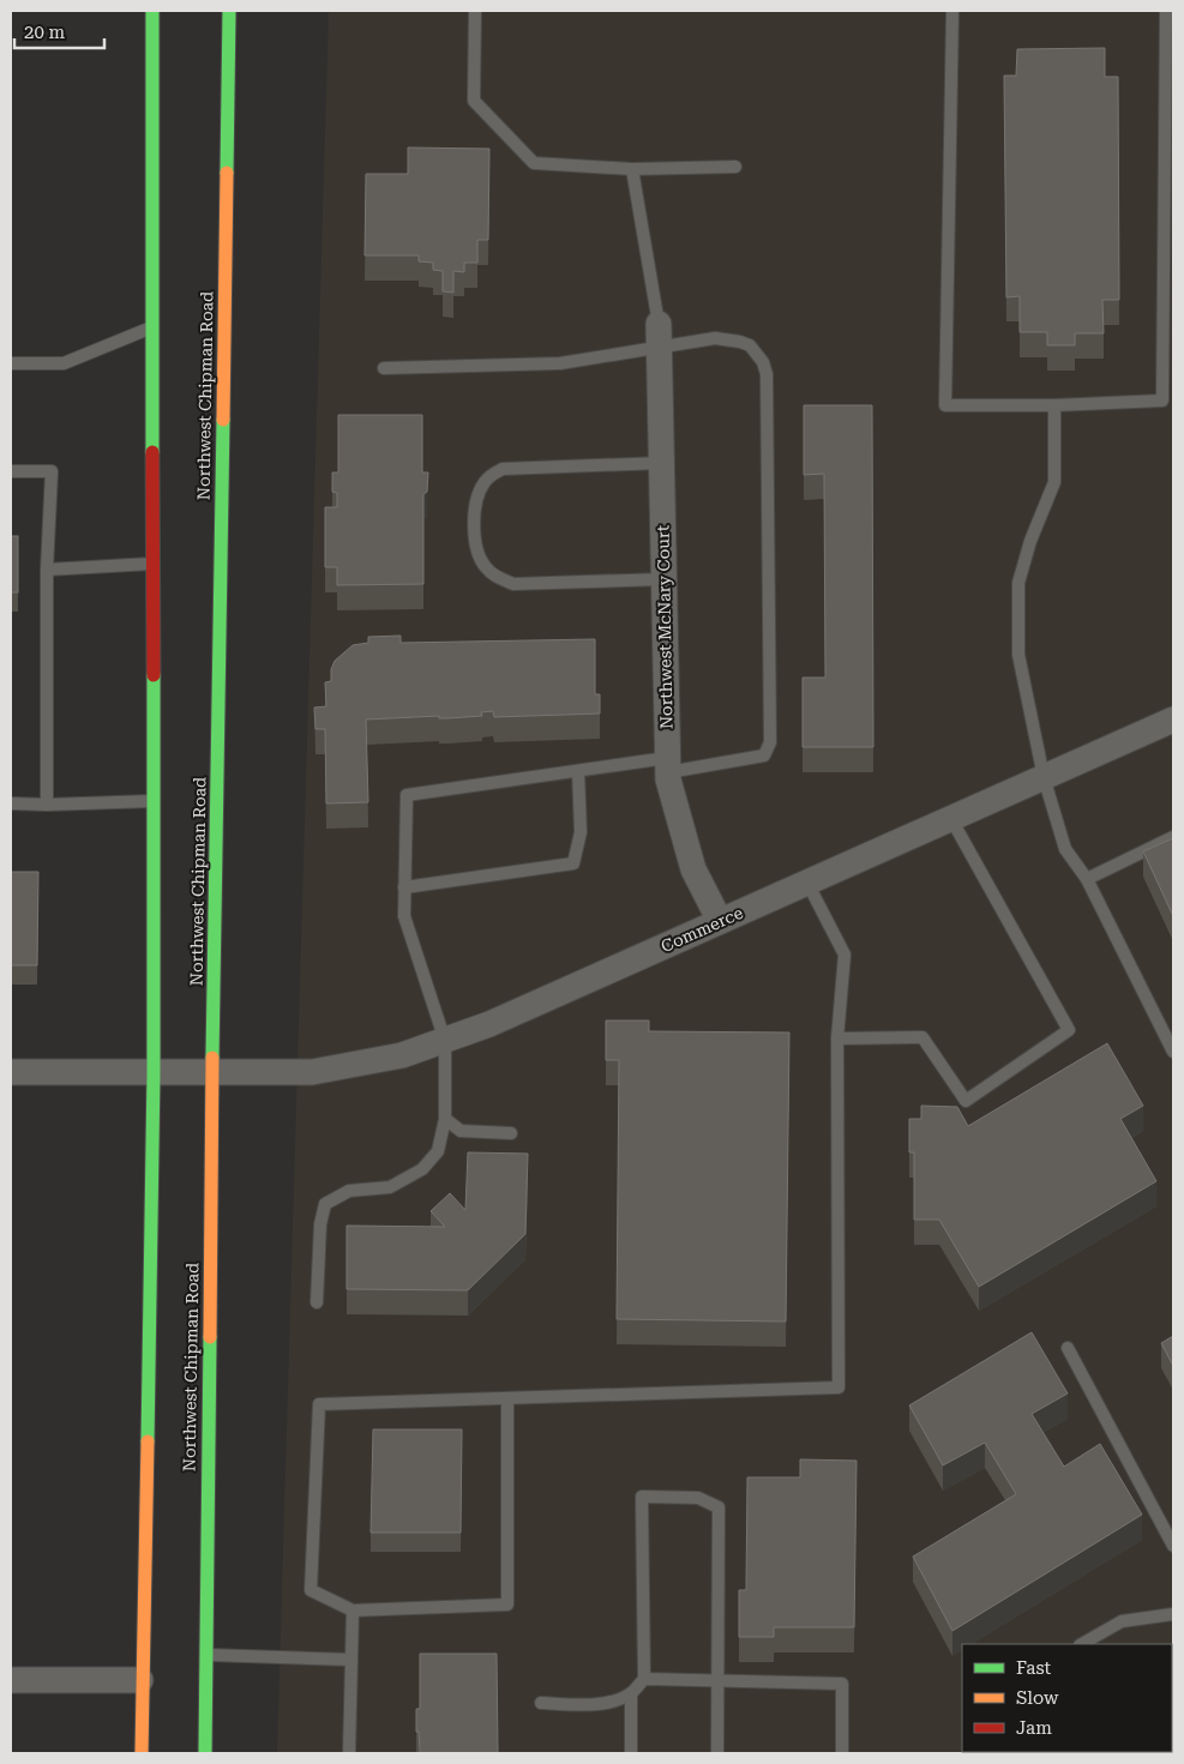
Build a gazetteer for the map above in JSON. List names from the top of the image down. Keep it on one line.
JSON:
{"streets":{"main road":["Northwest Chipman Road"],"street":["Northwest McNary Court","Commerce"]},"crossings":[["Northwest Chipman Road","Commerce"],["Northwest McNary Court","Commerce"]],"legend":["Fast","Slow","Jam"],"scale_bar":"20 m"}
